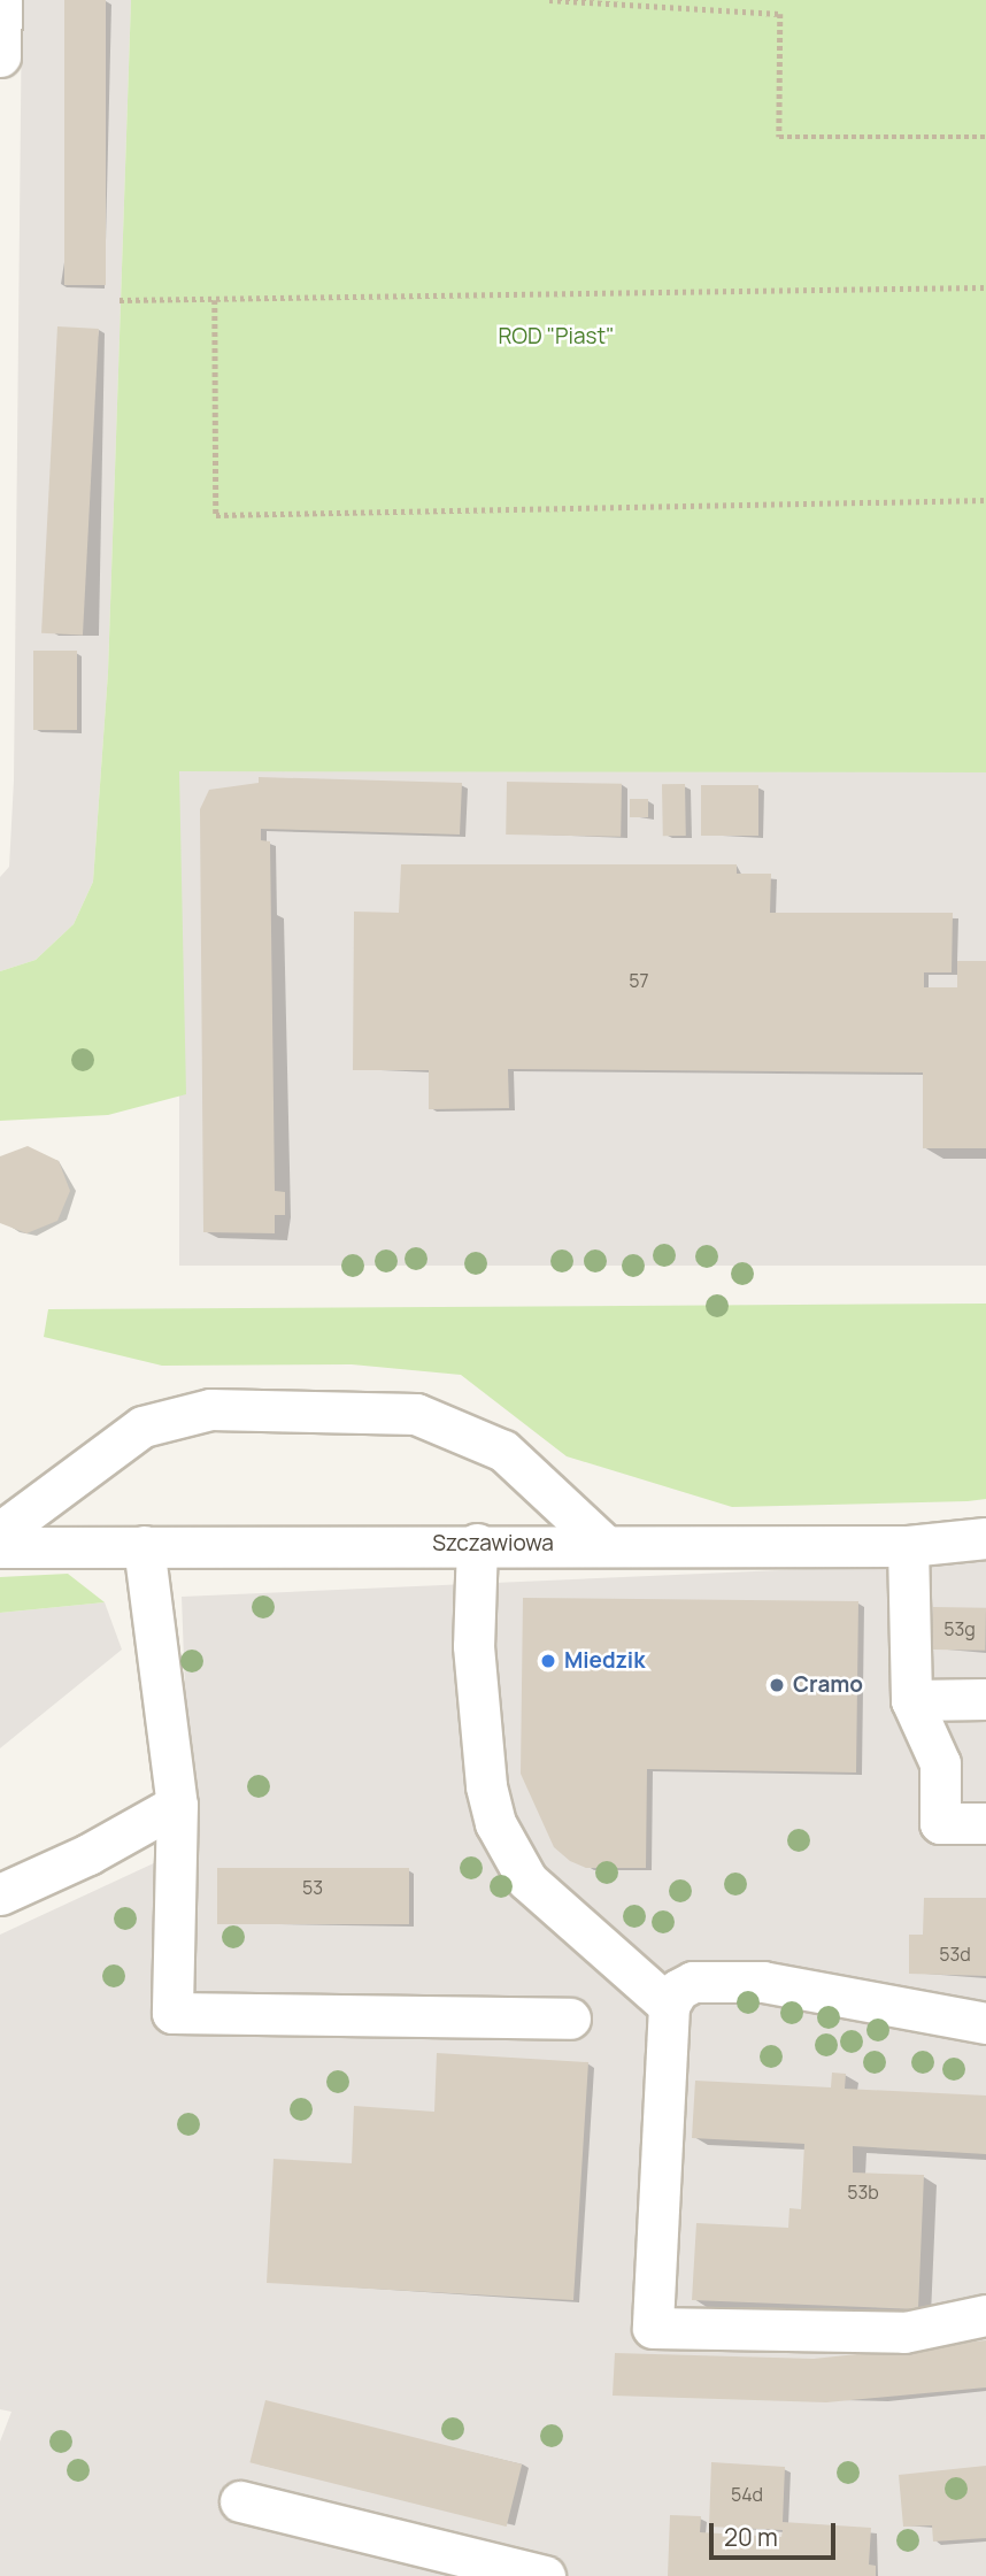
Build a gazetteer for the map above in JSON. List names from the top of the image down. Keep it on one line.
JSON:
{"streets":{"street":["Szczawiowa"]},"parks":["ROD \"Piast\""],"places":["Miedzik","Cramo"],"house_numbers":["57","53g","53","53d","53b","54d"],"scale_bar":"20 m"}
